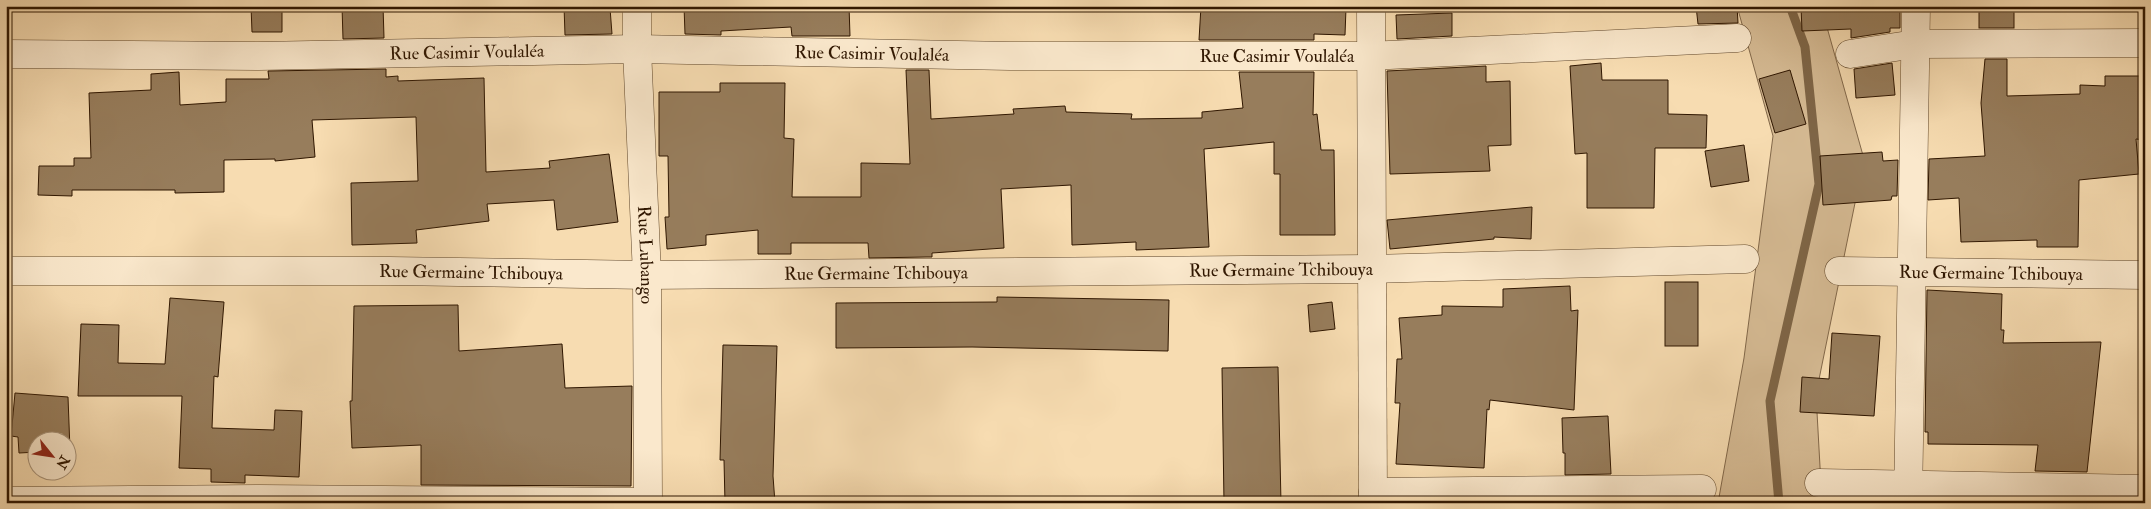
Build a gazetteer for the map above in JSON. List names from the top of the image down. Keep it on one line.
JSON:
{"streets":{"street":["Rue Casimir Voulaléa","Rue Lubango","Rue Germaine Tchibouya"]},"crossings":[["Rue Casimir Voulaléa","Rue Lubango"],["Rue Lubango","Rue Germaine Tchibouya"]],"north":"bottom right"}
